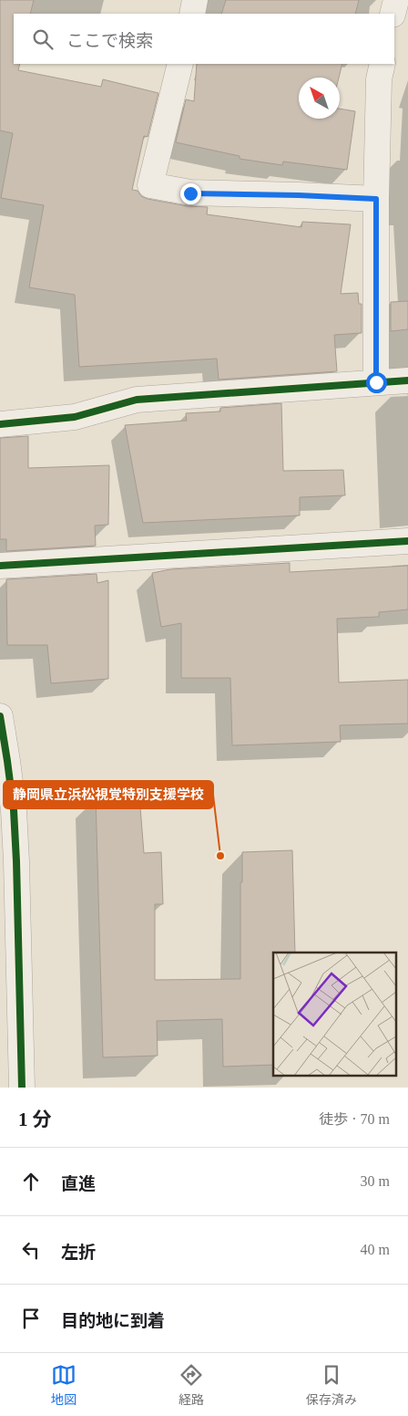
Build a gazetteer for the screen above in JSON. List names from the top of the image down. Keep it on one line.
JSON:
{"places":["静岡県立浜松視覚特別支援学校"],"north":"top left","page":{"search":"ここで検索","heading":["1 分","徒歩 · 70 m"],"list":[["直進","30 m"],["左折","40 m"],"目的地に到着"],"nav":["地図","経路","保存済み"]}}
